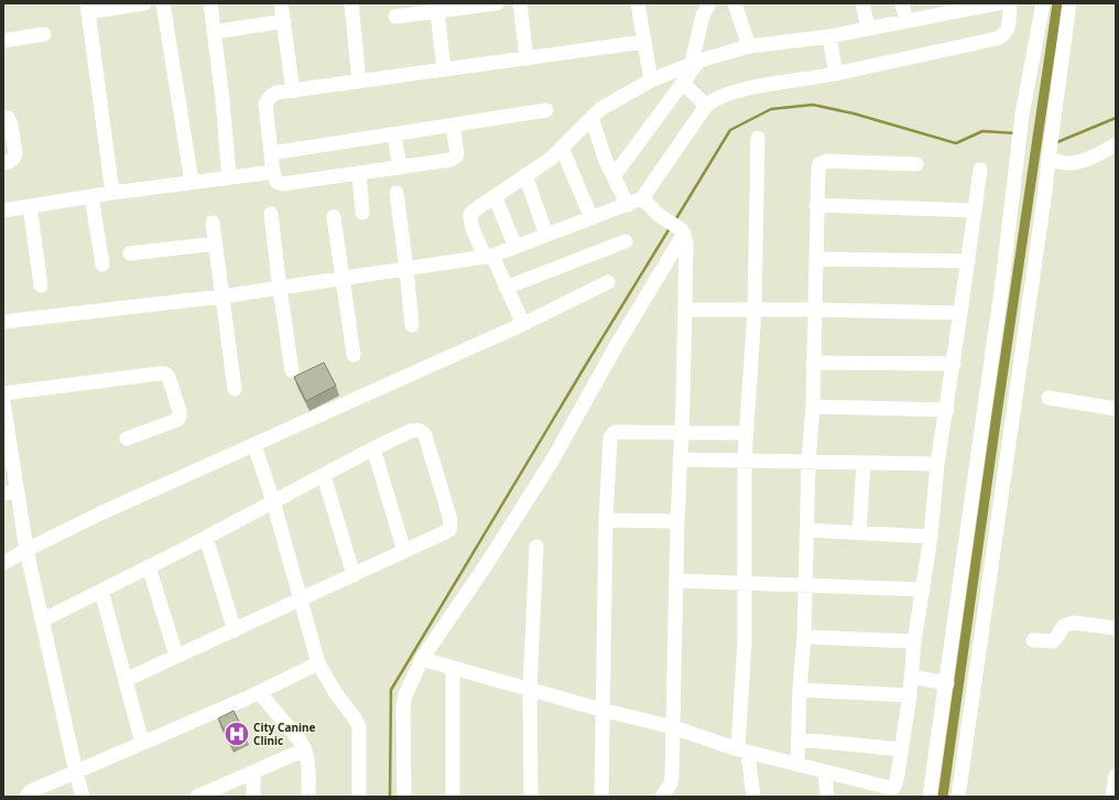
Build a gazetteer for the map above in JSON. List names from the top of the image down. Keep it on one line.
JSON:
{"places":{"hospital":["City Canine Clinic"]}}
